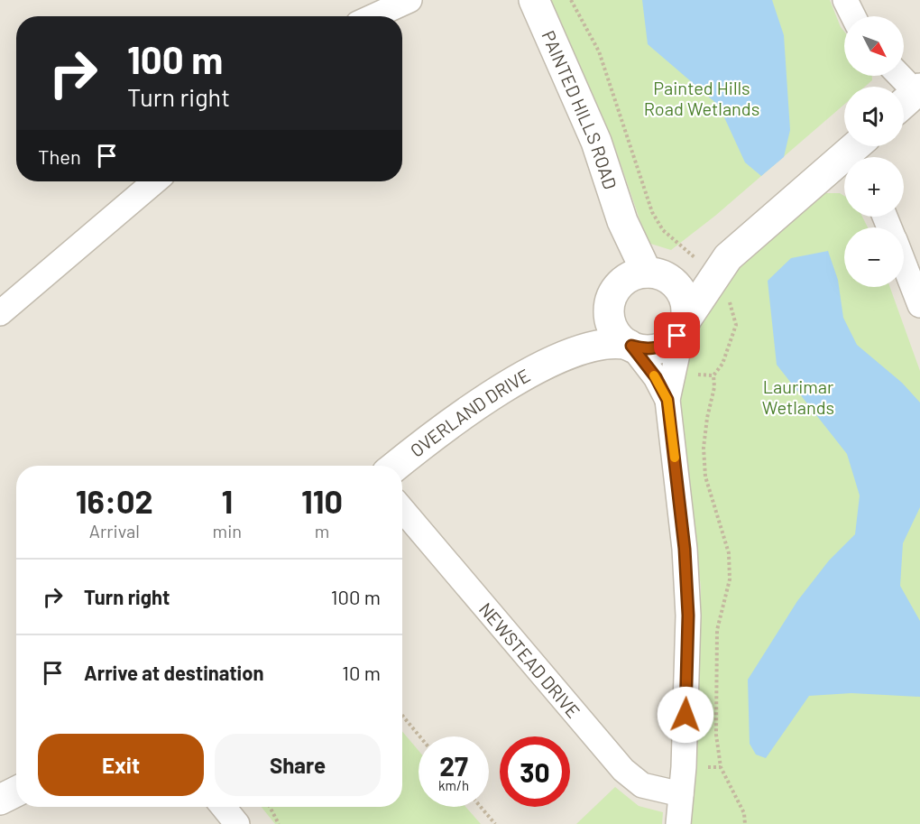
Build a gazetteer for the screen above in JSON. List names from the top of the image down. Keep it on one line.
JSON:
{"streets":{"street":["PAINTED HILLS ROAD","OVERLAND DRIVE","NEWSTEAD DRIVE"]},"crossings":[["PAINTED HILLS ROAD","OVERLAND DRIVE"]],"parks":["Painted Hills Road Wetlands","Laurimar Wetlands"],"north":"bottom right","page":{"map_buttons":["+","−"],"turn":["100 m","Turn right"],"then":"Then","eta":["16:02","Arrival","1","min","110","m"],"list":[{"name":"Turn right","value":"100 m"},{"name":"Arrive at destination","value":"10 m"}],"buttons":["Exit","Share"],"speed":"27 km/h","limit":"30"}}
